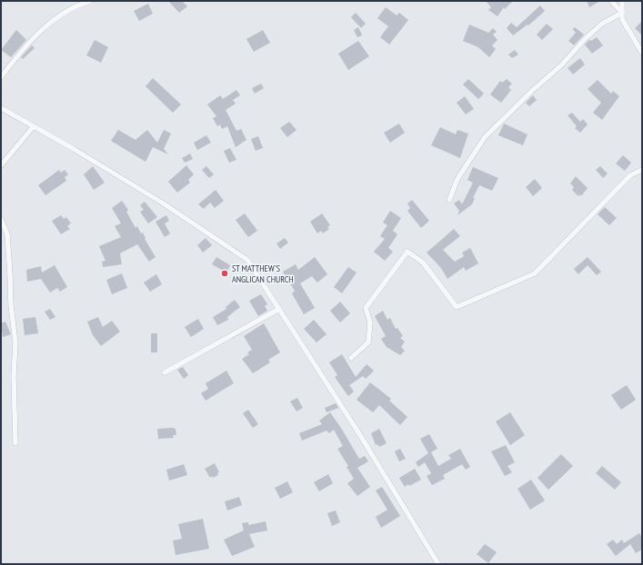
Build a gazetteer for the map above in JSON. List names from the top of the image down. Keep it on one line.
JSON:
{"places":["ST MATTHEW'S ANGLICAN CHURCH"]}
